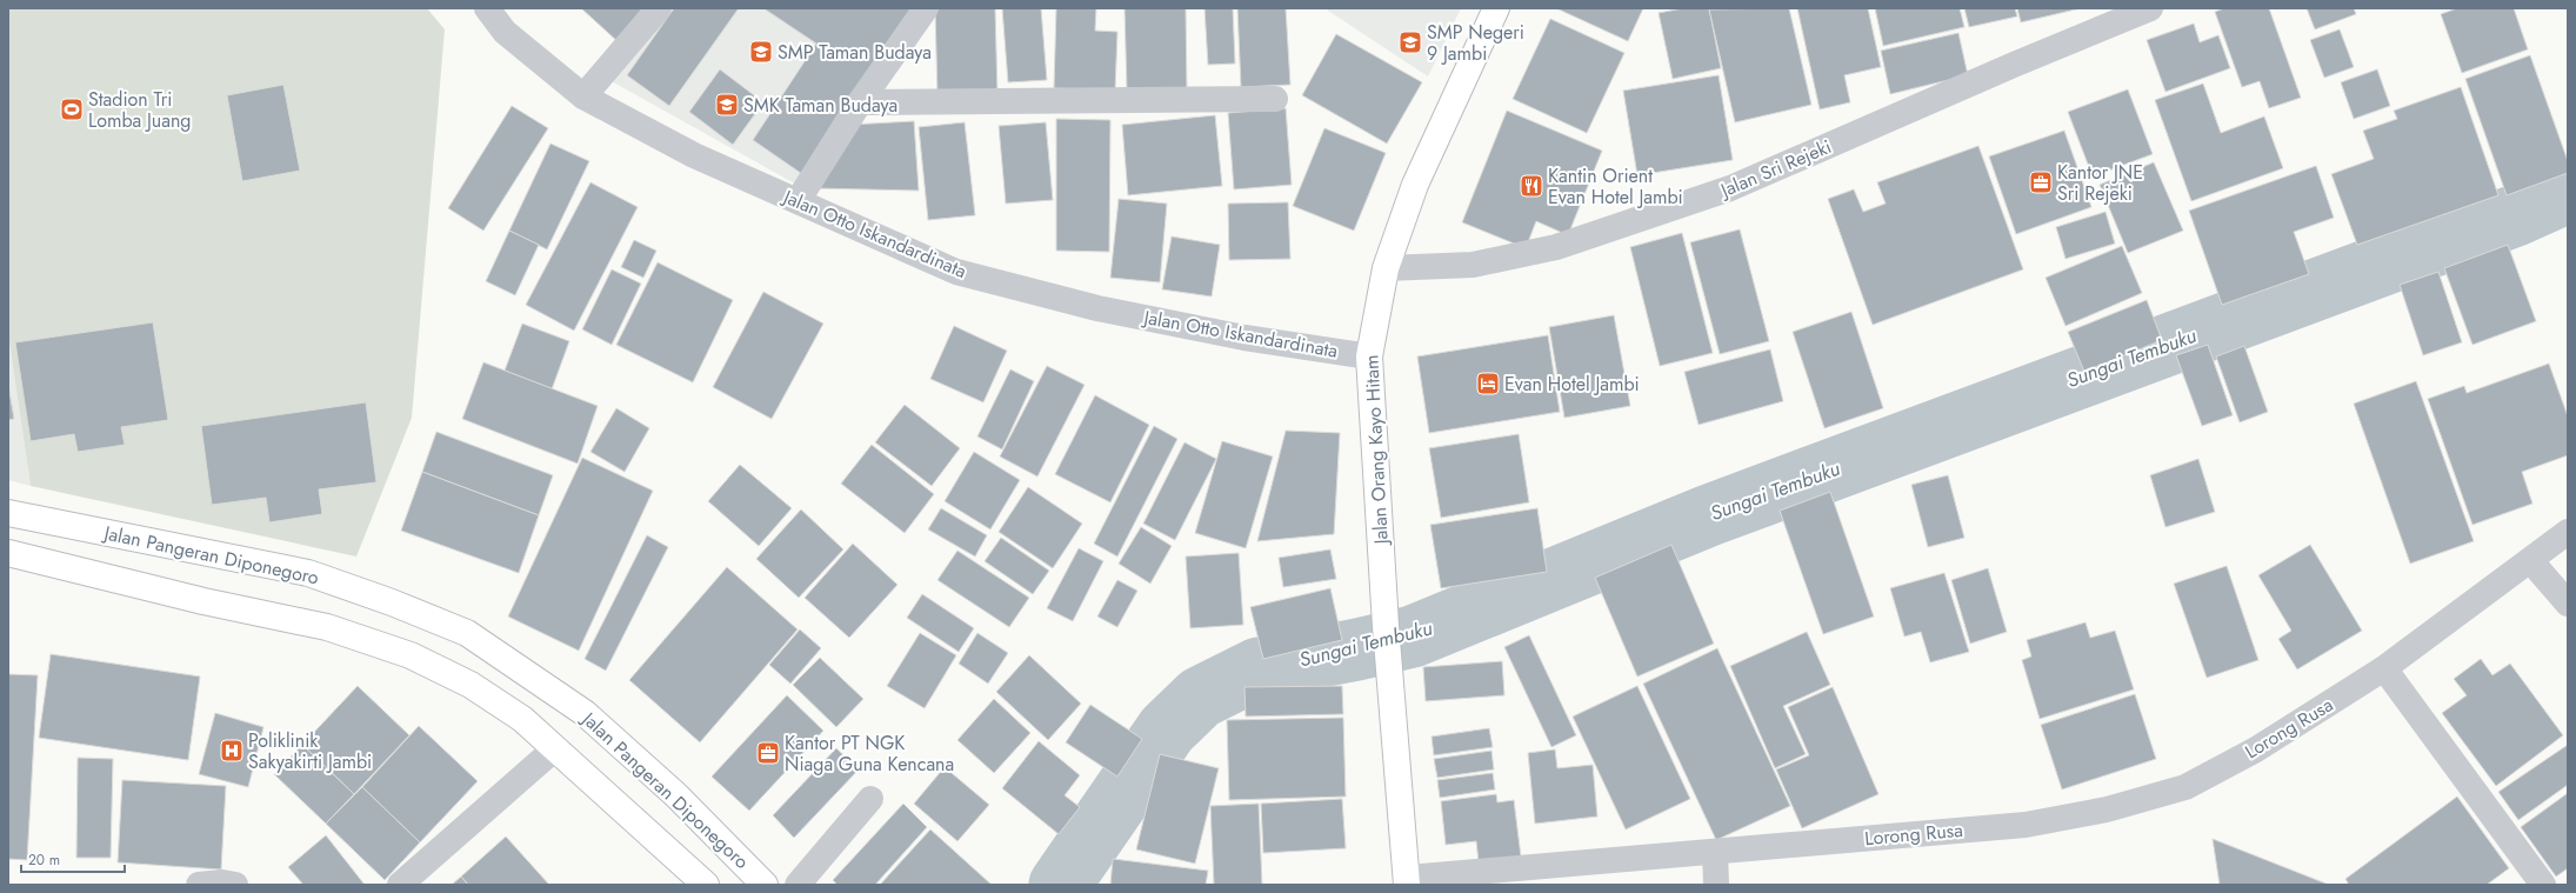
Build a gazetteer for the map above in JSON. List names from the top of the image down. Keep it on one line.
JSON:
{"streets":{"main road":["Jalan Orang Kayo Hitam","Jalan Pangeran Diponegoro"],"street":["Jalan Sri Rejeki","Jalan Otto Iskandardinata","Lorong Rusa"]},"crossings":[["Jalan Sri Rejeki","Jalan Orang Kayo Hitam"],["Jalan Otto Iskandardinata","Jalan Orang Kayo Hitam"],["Jalan Orang Kayo Hitam","Lorong Rusa"]],"water":["Sungai Tembuku"],"places":{"school or university":["SMP Negeri 9 Jambi","SMP Taman Budaya","SMK Taman Budaya"],"sports":["Stadion Tri Lomba Juang"],"office":["Kantor JNE Sri Rejeki","Kantor PT NGK Niaga Guna Kencana"],"restaurant":["Kantin Orient Evan Hotel Jambi"],"hotel":["Evan Hotel Jambi"],"hospital":["Poliklinik Sakyakirti Jambi"]},"scale_bar":"20 m"}
